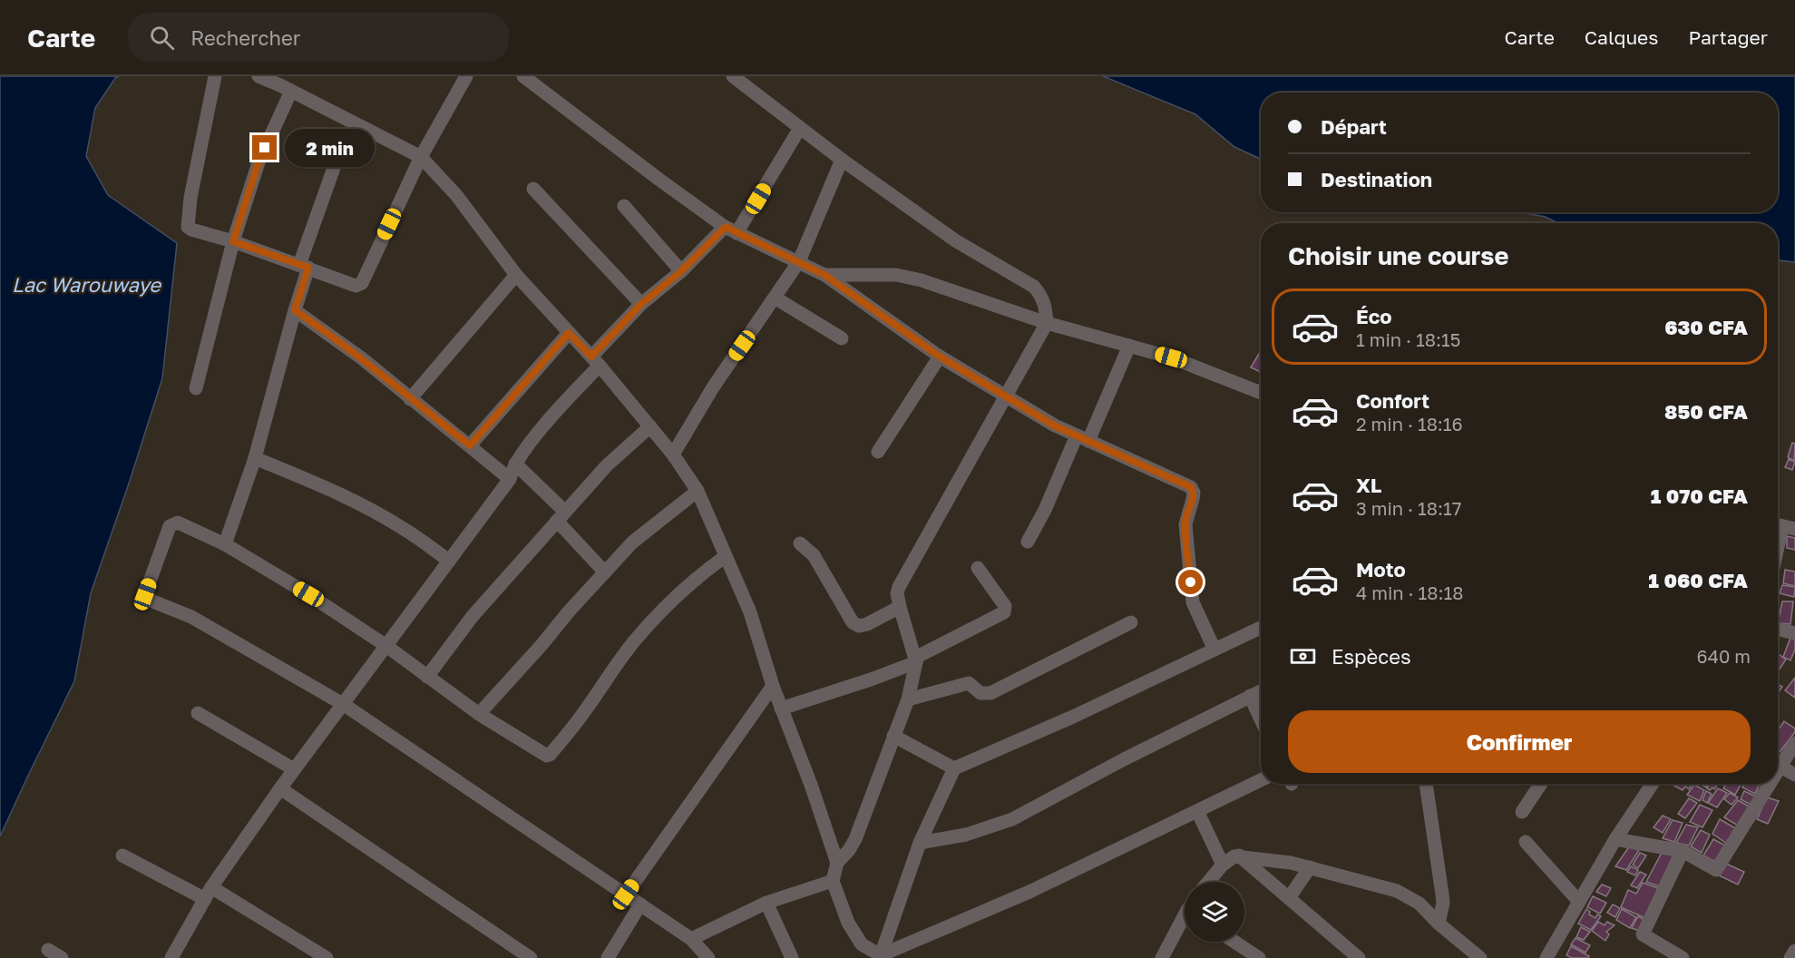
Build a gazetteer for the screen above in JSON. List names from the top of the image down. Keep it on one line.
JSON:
{"water":["Lac Warouwaye"],"page":{"header":"Carte","search":"Rechercher","nav":["Carte","Calques","Partager"],"banner":["Départ","Destination"],"bubble":"2 min","heading":"Choisir une course","list":[{"name":"Éco","note":"1 min · 18:15","value":"630 CFA"},{"name":"Confort","note":"2 min · 18:16","value":"850 CFA"},{"name":"XL","note":"3 min · 18:17","value":"1 070 CFA"},{"name":"Moto","note":"4 min · 18:18","value":"1 060 CFA"}],"pay":["Espèces","640 m"],"buttons":"Confirmer"}}
